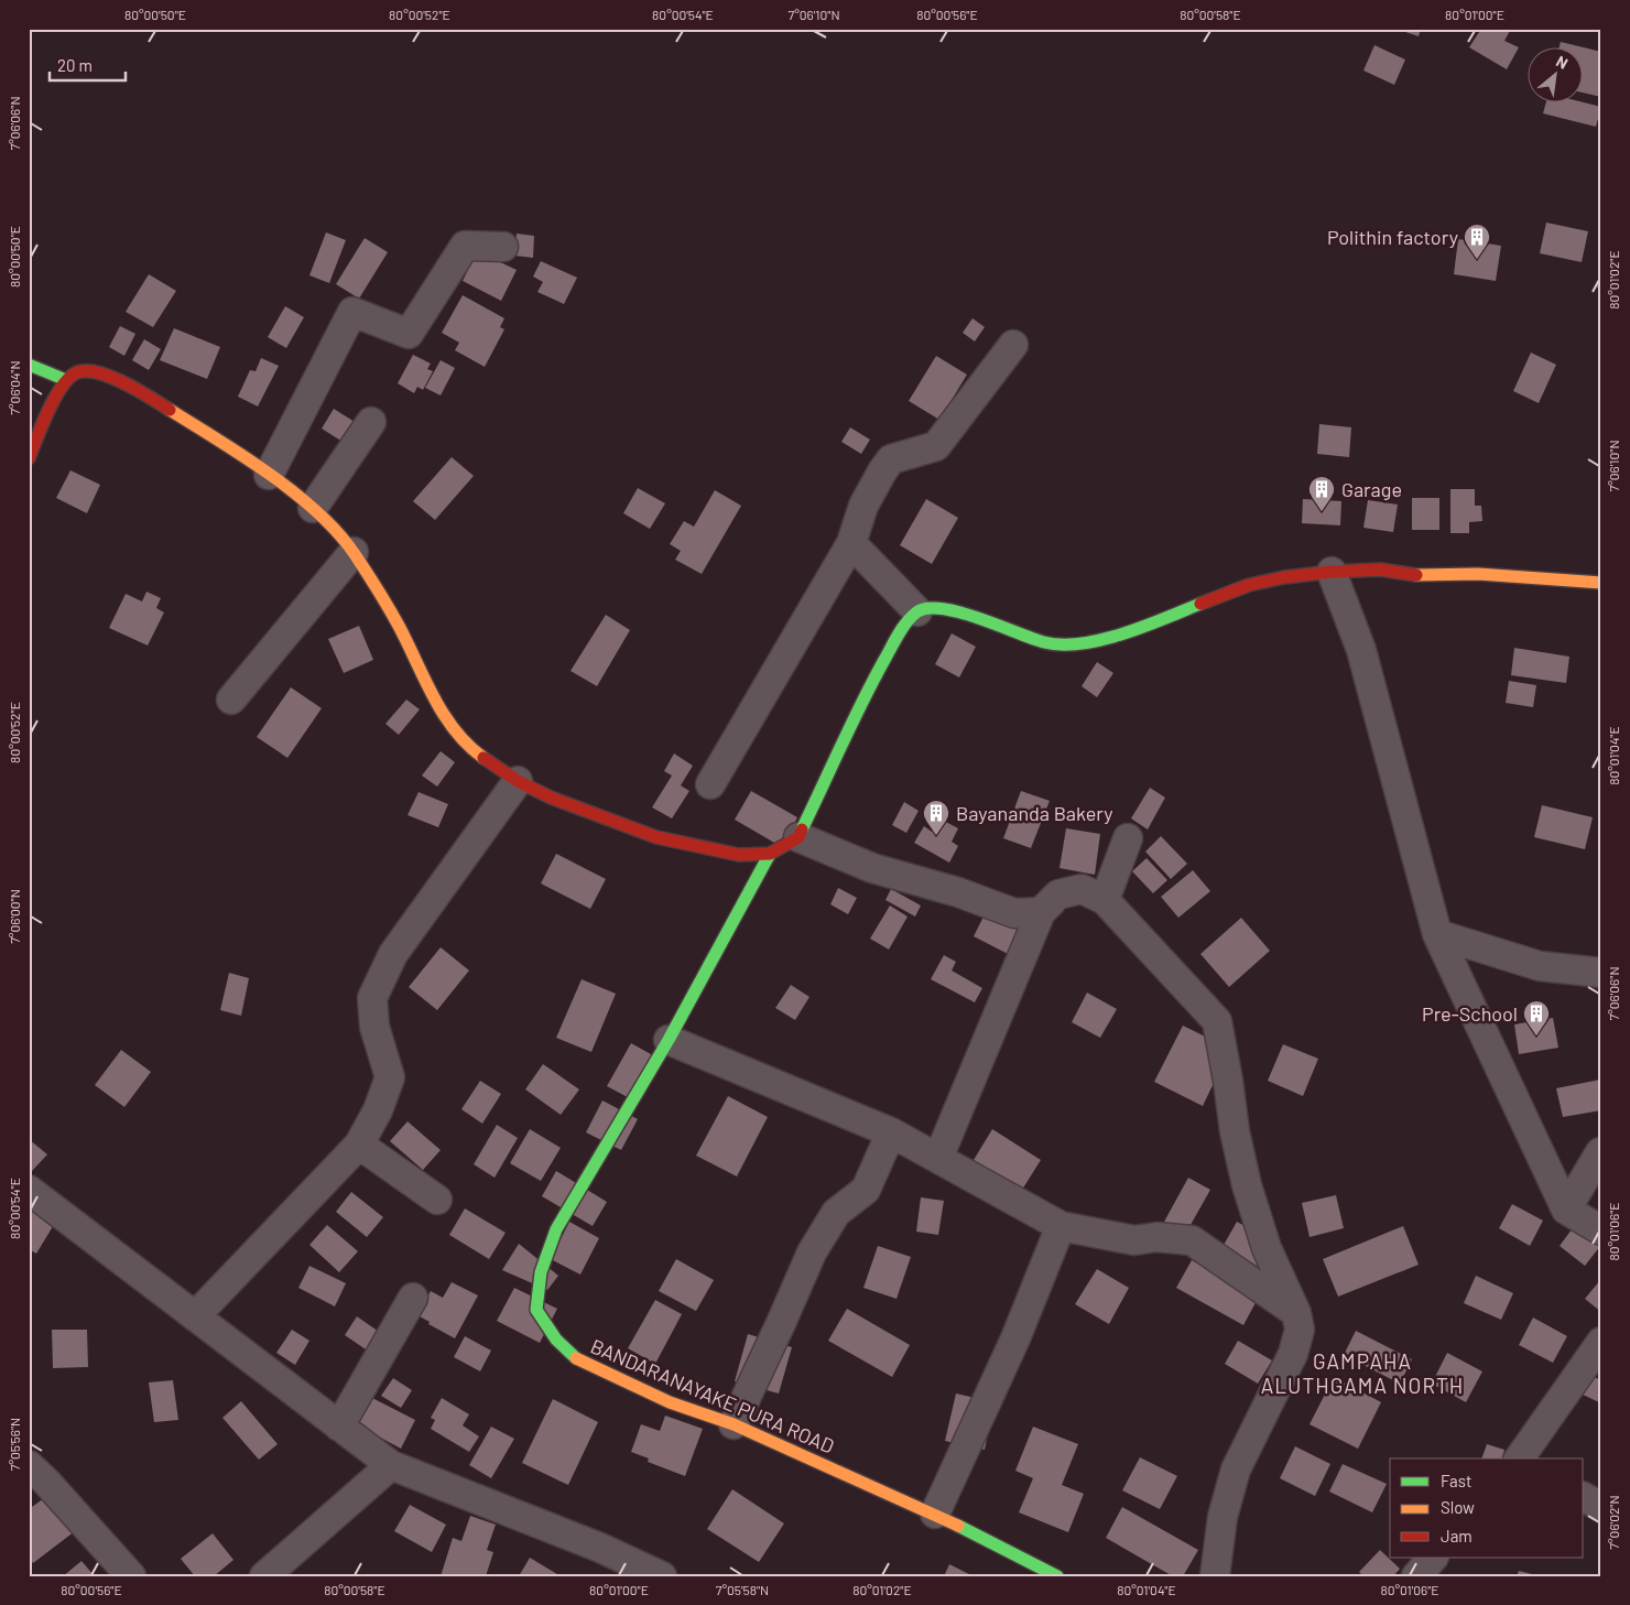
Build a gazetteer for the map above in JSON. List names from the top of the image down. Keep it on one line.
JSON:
{"streets":{"street":["BANDARANAYAKE PURA ROAD"]},"districts":["GAMPAHA ALUTHGAMA NORTH"],"places":{"building":["Polithin factory","Garage","Bayananda Bakery","Pre-School"]},"legend":["Fast","Slow","Jam"],"scale_bar":"20 m","north":"top right","coordinates":["80°00'50\"E","80°00'52\"E","80°00'54\"E","7°06'10\"N","80°00'56\"E","80°00'58\"E","80°01'00\"E","7°06'06\"N","80°01'02\"E","7°06'04\"N","80°01'04\"E","7°06'00\"N","80°01'06\"E","7°05'56\"N","7°06'02\"N","7°05'58\"N"]}
